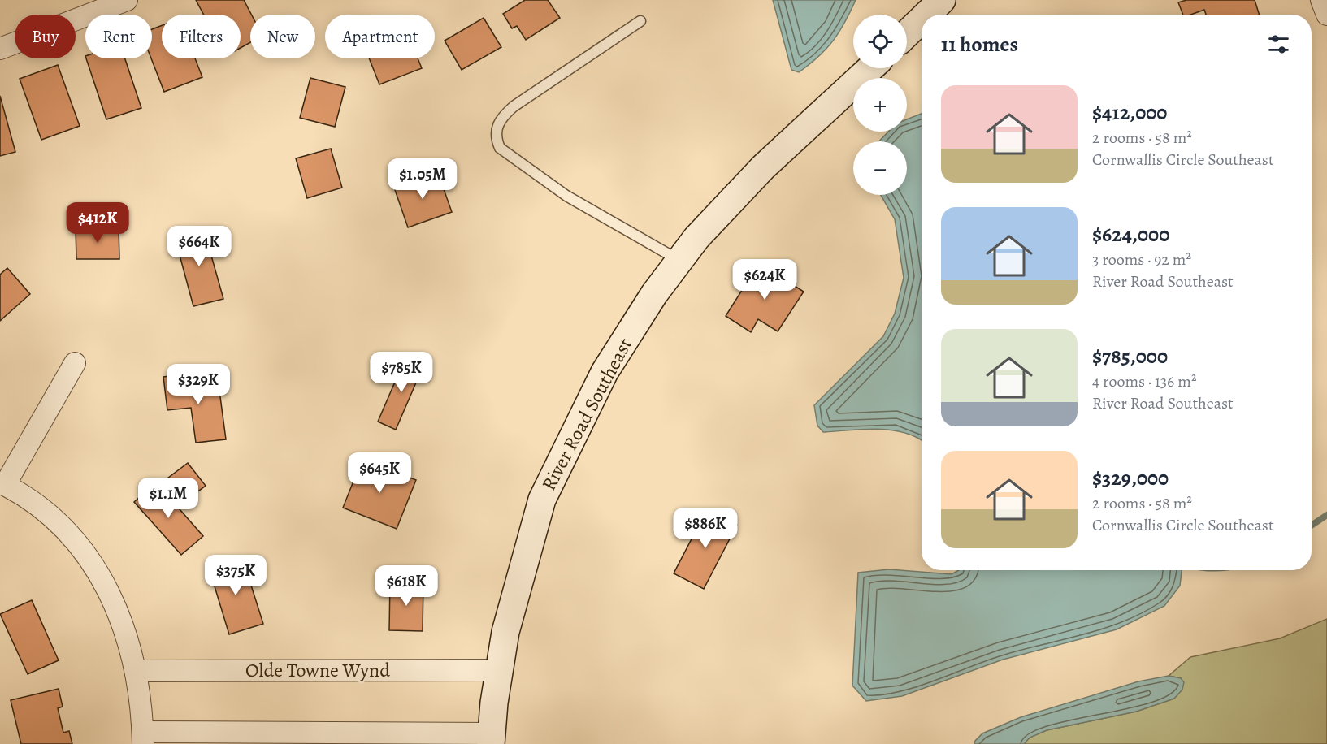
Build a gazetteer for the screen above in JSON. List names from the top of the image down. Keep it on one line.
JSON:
{"streets":{"main road":["River Road Southeast"],"street":["Olde Towne Wynd"]},"crossings":[["River Road Southeast","Olde Towne Wynd"]],"page":{"map_buttons":["+","−"],"chip":["Buy","Rent","Filters","New","Apartment"],"heading":"11 homes","list":[{"name":"$412,000","note":"2 rooms · 58 m² · Cornwallis Circle Southeast"},{"name":"$624,000","note":"3 rooms · 92 m² · River Road Southeast"},{"name":"$785,000","note":"4 rooms · 136 m² · River Road Southeast"},{"name":"$329,000","note":"2 rooms · 58 m² · Cornwallis Circle Southeast"}],"price":["$1.05M","$412K","$664K","$624K","$785K","$329K","$645K","$1.1M","$886K","$375K","$618K"]}}
